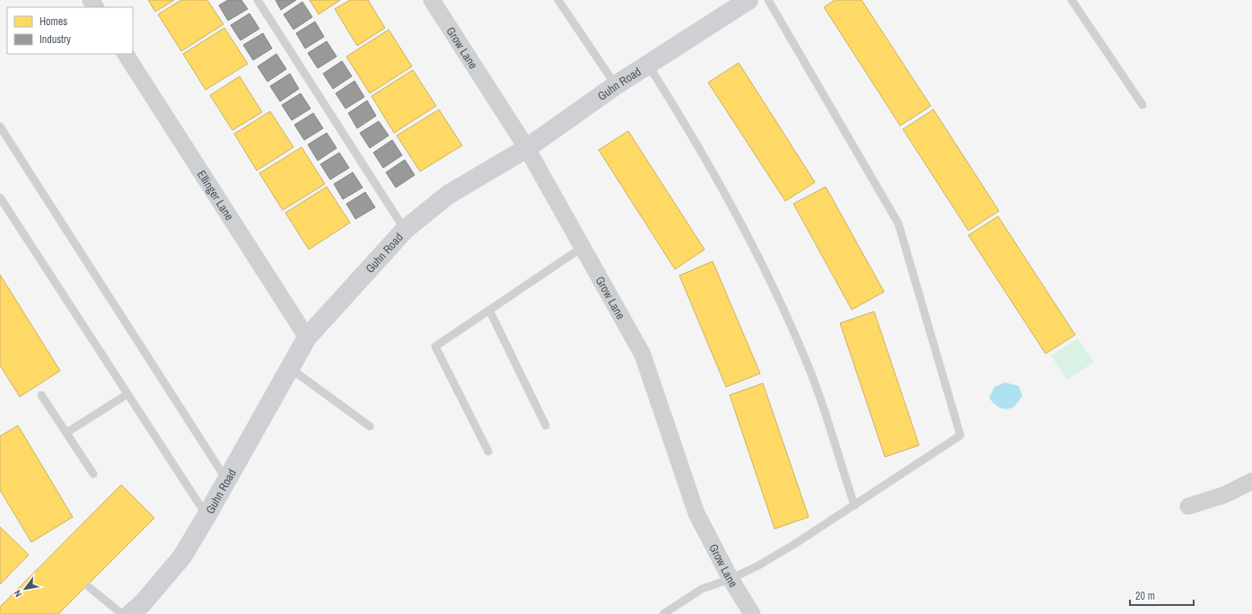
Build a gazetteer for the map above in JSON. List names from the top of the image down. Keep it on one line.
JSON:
{"streets":{"street":["Grow Lane","Guhn Road","Ellinger Lane"]},"crossings":[["Grow Lane","Guhn Road"],["Guhn Road","Ellinger Lane"]],"legend":["Homes","Industry"],"scale_bar":"20 m","north":"bottom left"}
